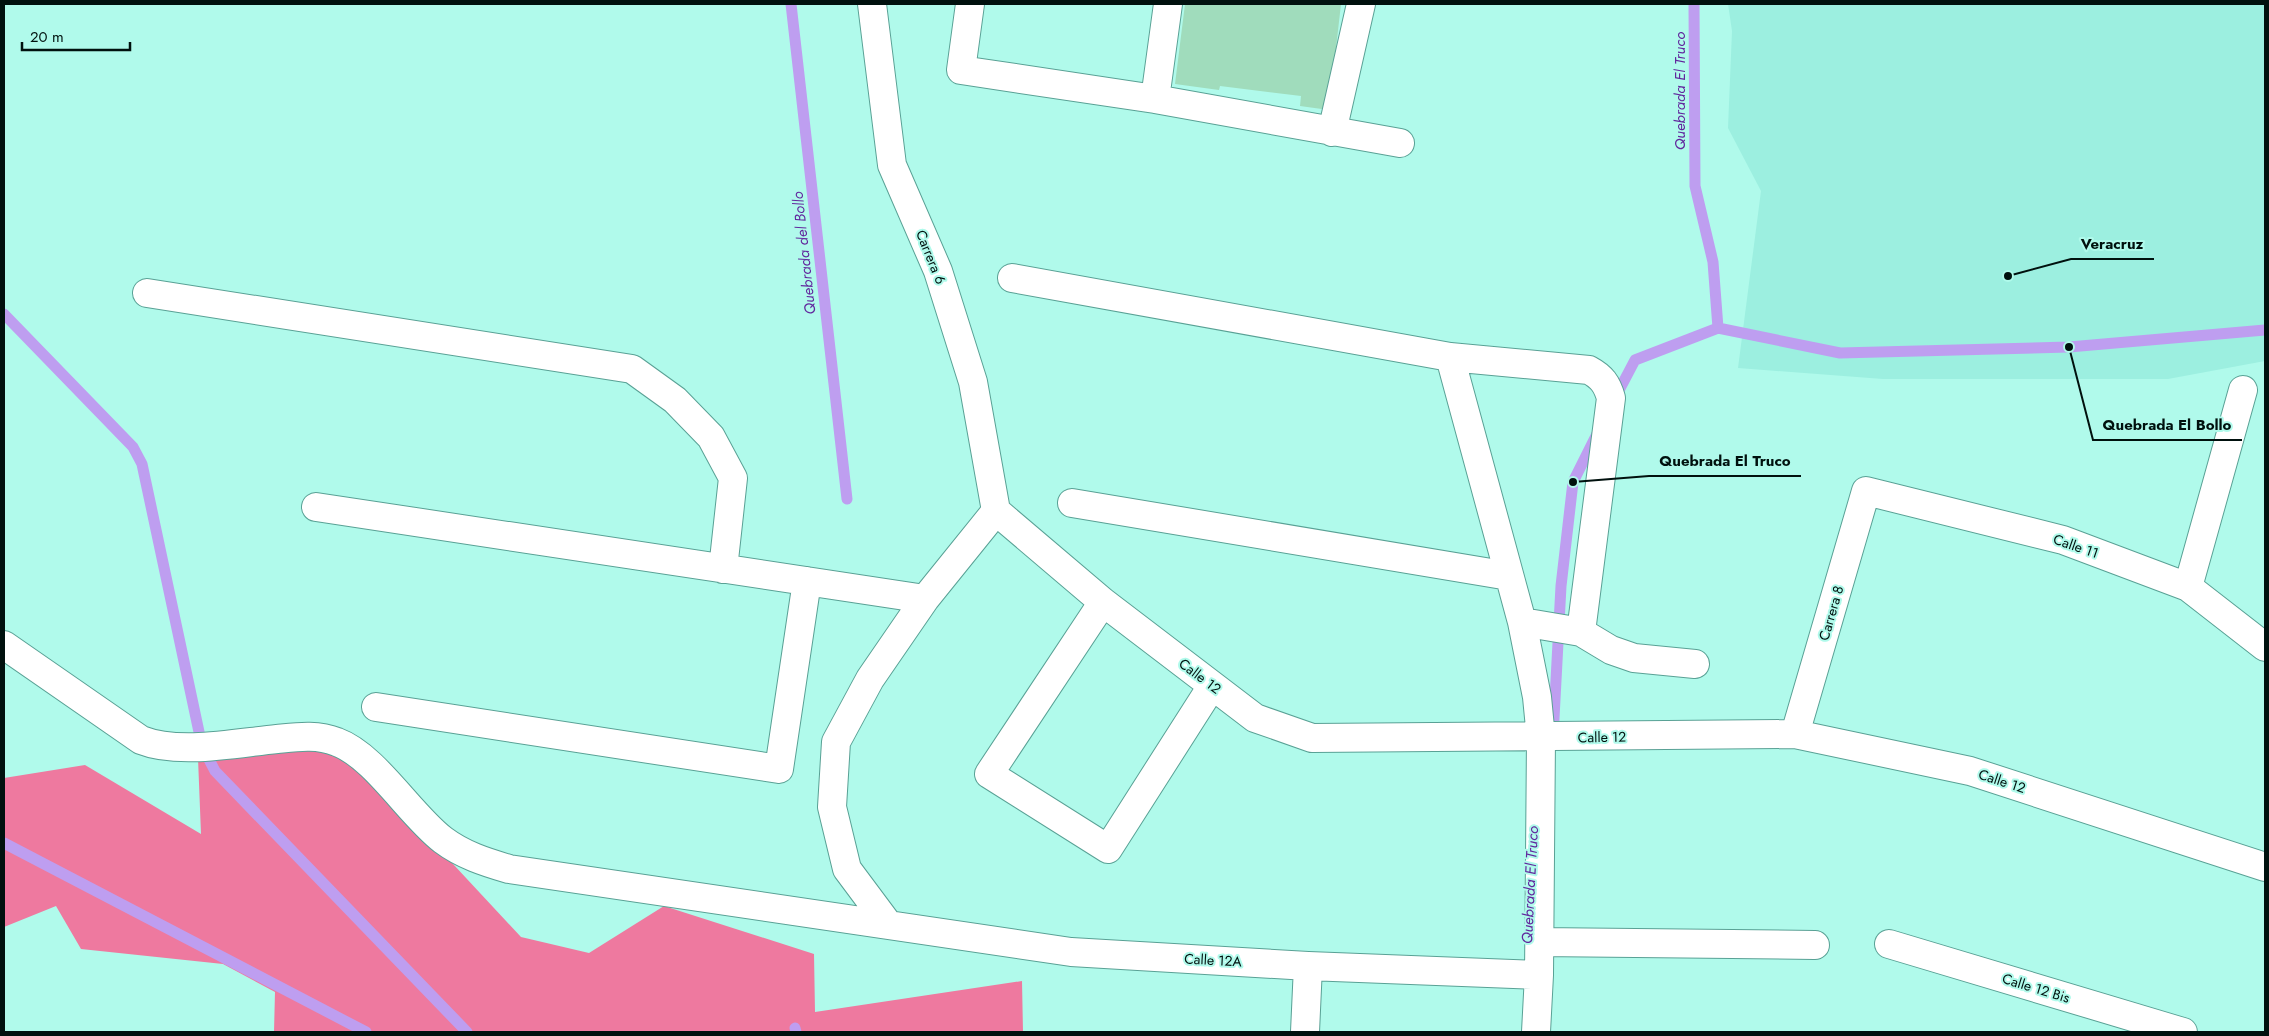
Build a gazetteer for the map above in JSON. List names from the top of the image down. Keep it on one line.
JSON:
{"streets":{"street":["Carrera 6","Calle 11","Carrera 8","Calle 12","Calle 12A","Calle 12 Bis"]},"crossings":[["Carrera 6","Calle 12"],["Calle 11","Carrera 8"],["Carrera 8","Calle 12"]],"water":["Quebrada El Truco","Quebrada del Bollo"],"places":["Veracruz","Quebrada El Bollo","Quebrada El Truco"],"scale_bar":"20 m"}
